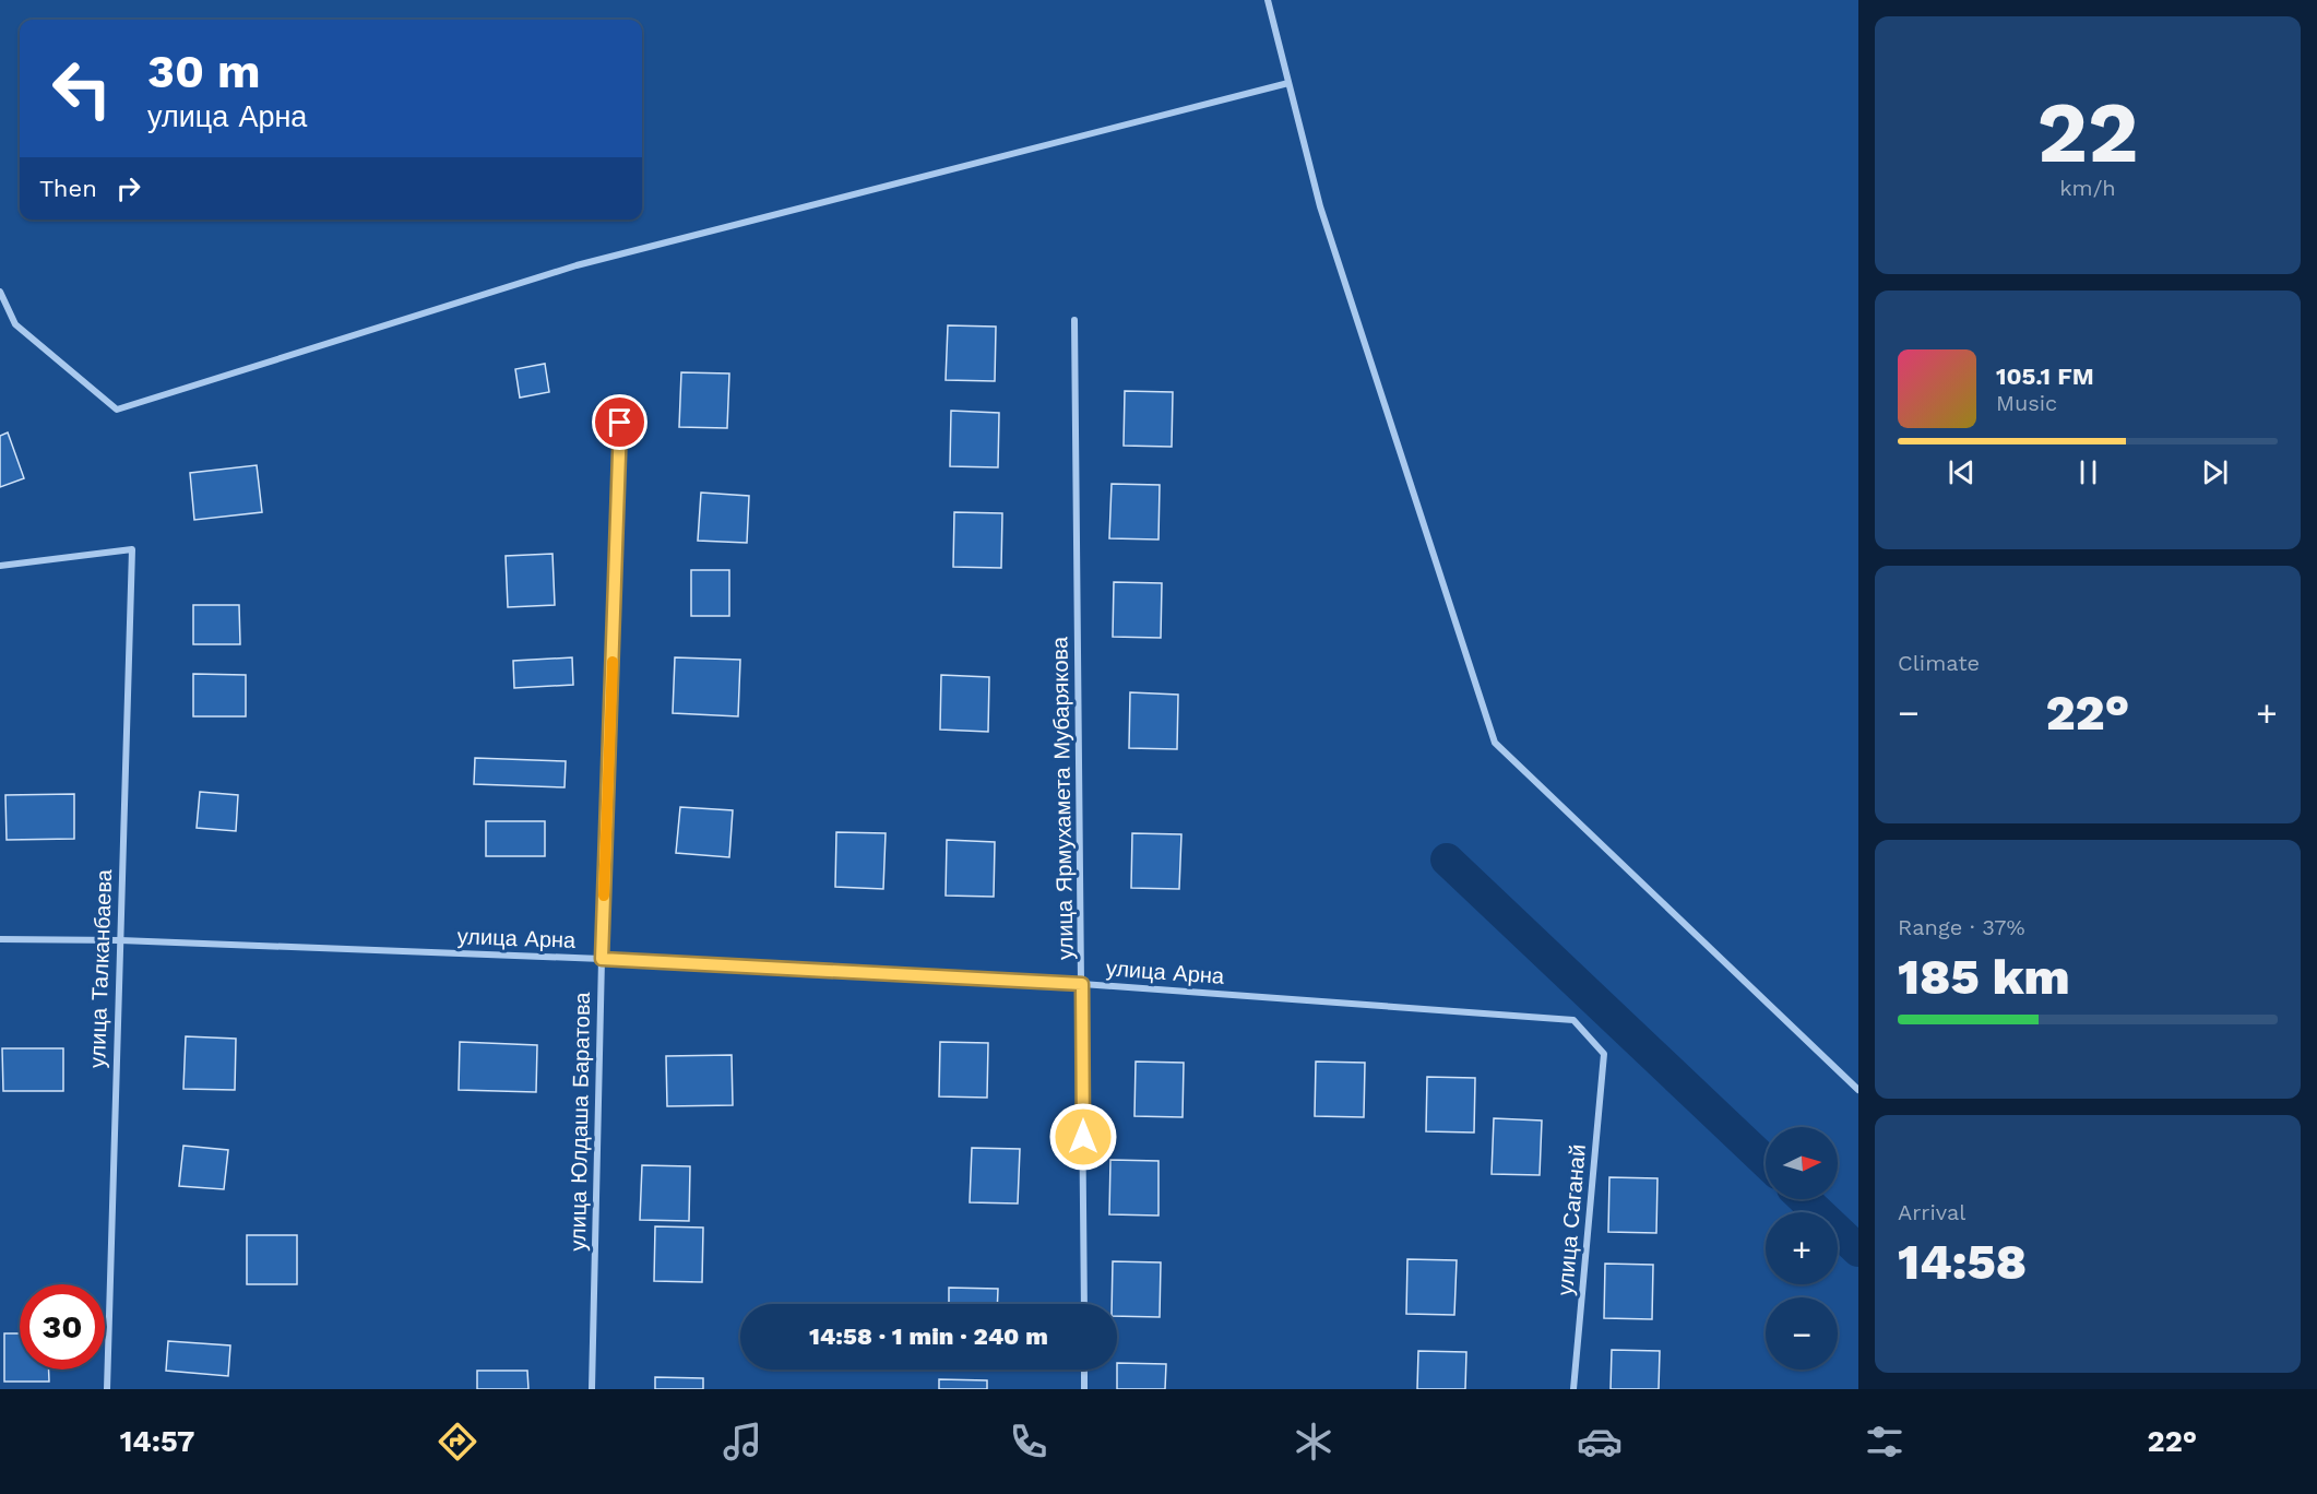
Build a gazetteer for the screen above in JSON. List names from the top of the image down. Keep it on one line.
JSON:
{"streets":{"street":["улица Ярмухамета Мубарякова","улица Арна","улица Талканбаева","улица Юлдаша Баратова","улица Саганай"]},"crossings":[["улица Ярмухамета Мубарякова","улица Арна"],["улица Арна","улица Талканбаева"],["улица Арна","улица Юлдаша Баратова"],["улица Арна","улица Саганай"]],"north":"right","page":{"tile":[["22","km/h"],"Climate",["Range · 37%","185 km"],["Arrival","14:58"]],"turn":["30 m","улица Арна"],"then":"Then","song":["105.1 FM","Music"],"heat":["−","22°","+"],"map_buttons":["+","−"],"limit":"30","trip":"14:58 · 1 min · 240 m","tabs":["14:57","22°"]}}
